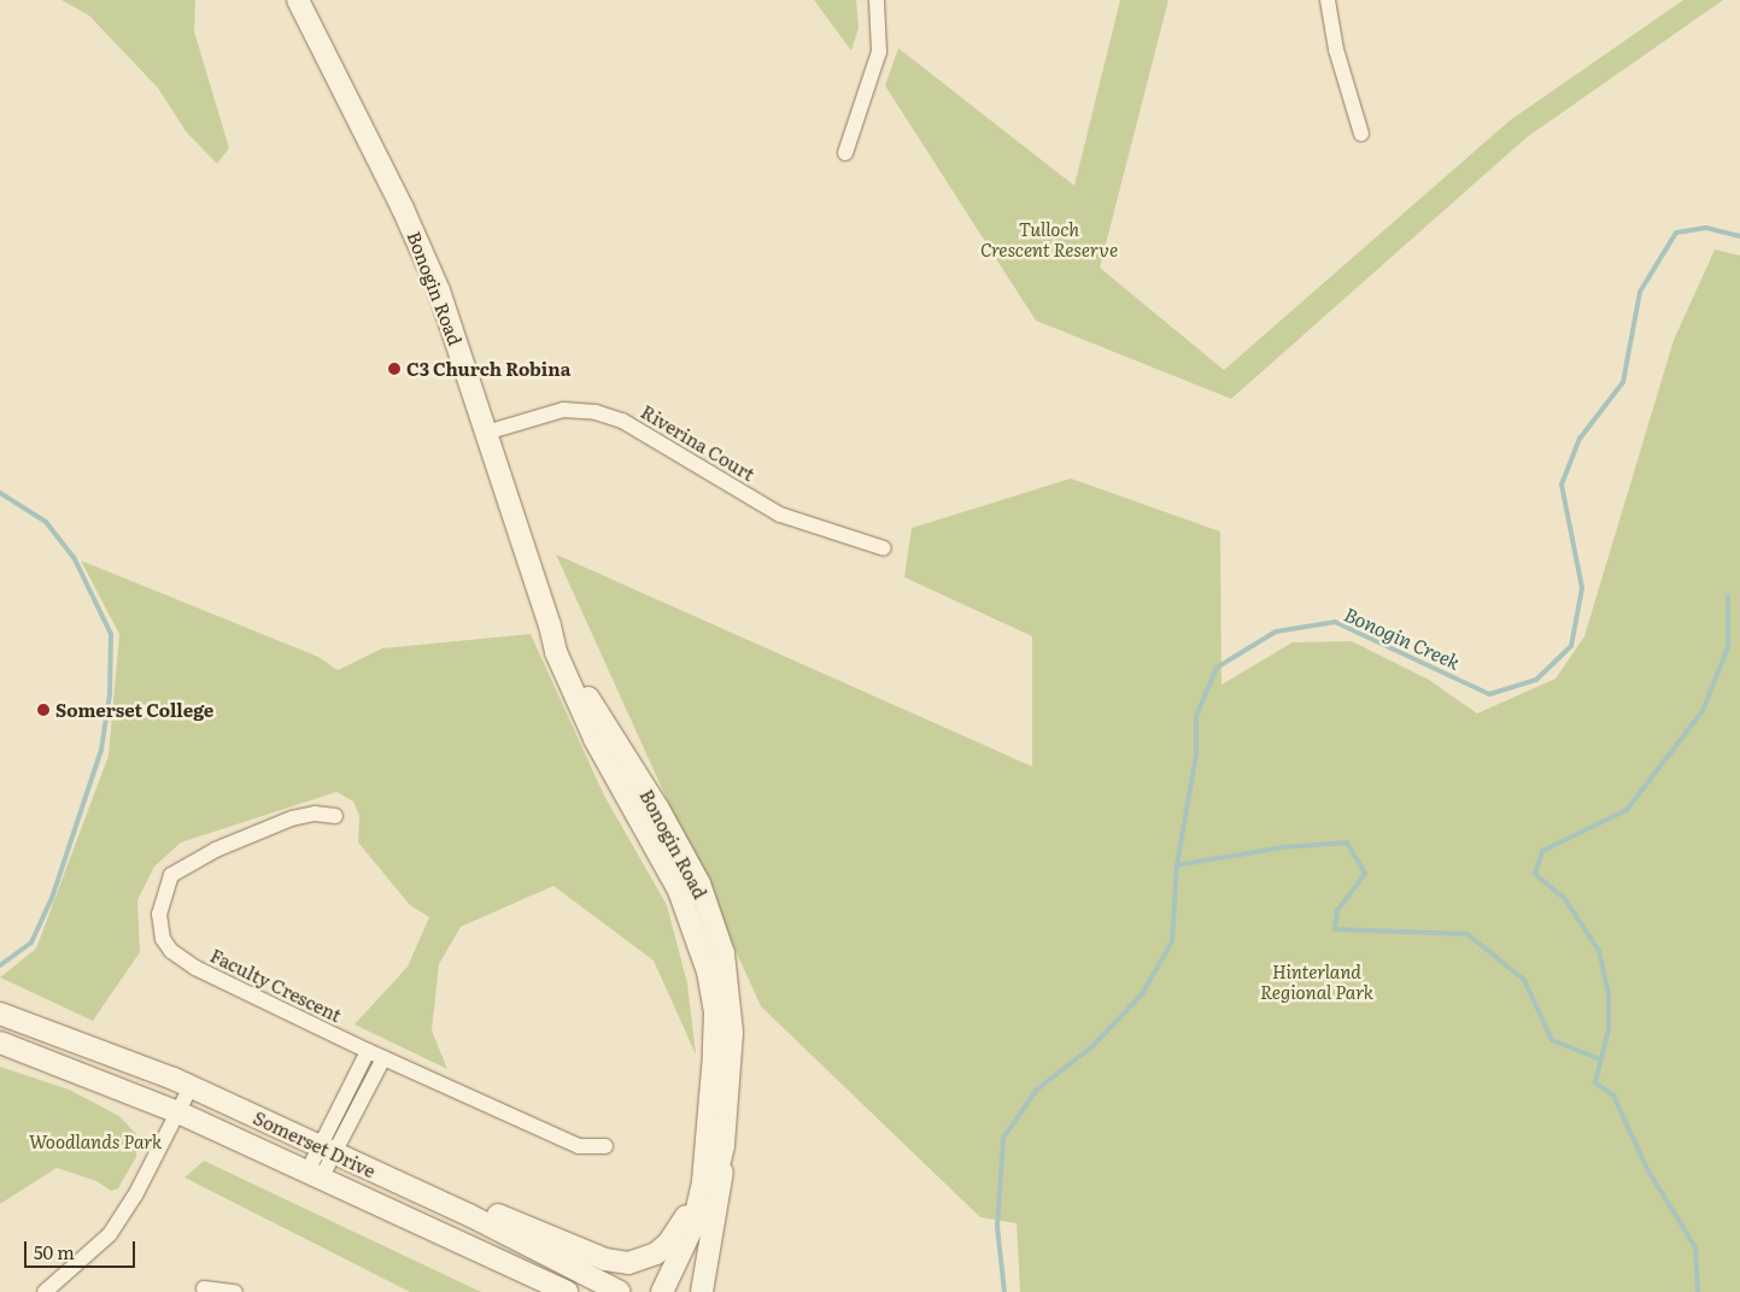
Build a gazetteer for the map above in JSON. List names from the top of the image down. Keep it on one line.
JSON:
{"streets":{"street":["Bonogin Road","Riverina Court","Faculty Crescent","Somerset Drive"]},"crossings":[["Bonogin Road","Riverina Court"]],"water":["Bonogin Creek"],"parks":["Tulloch Crescent Reserve","Hinterland Regional Park","Woodlands Park"],"places":["C3 Church Robina","Somerset College"],"scale_bar":"50 m"}
